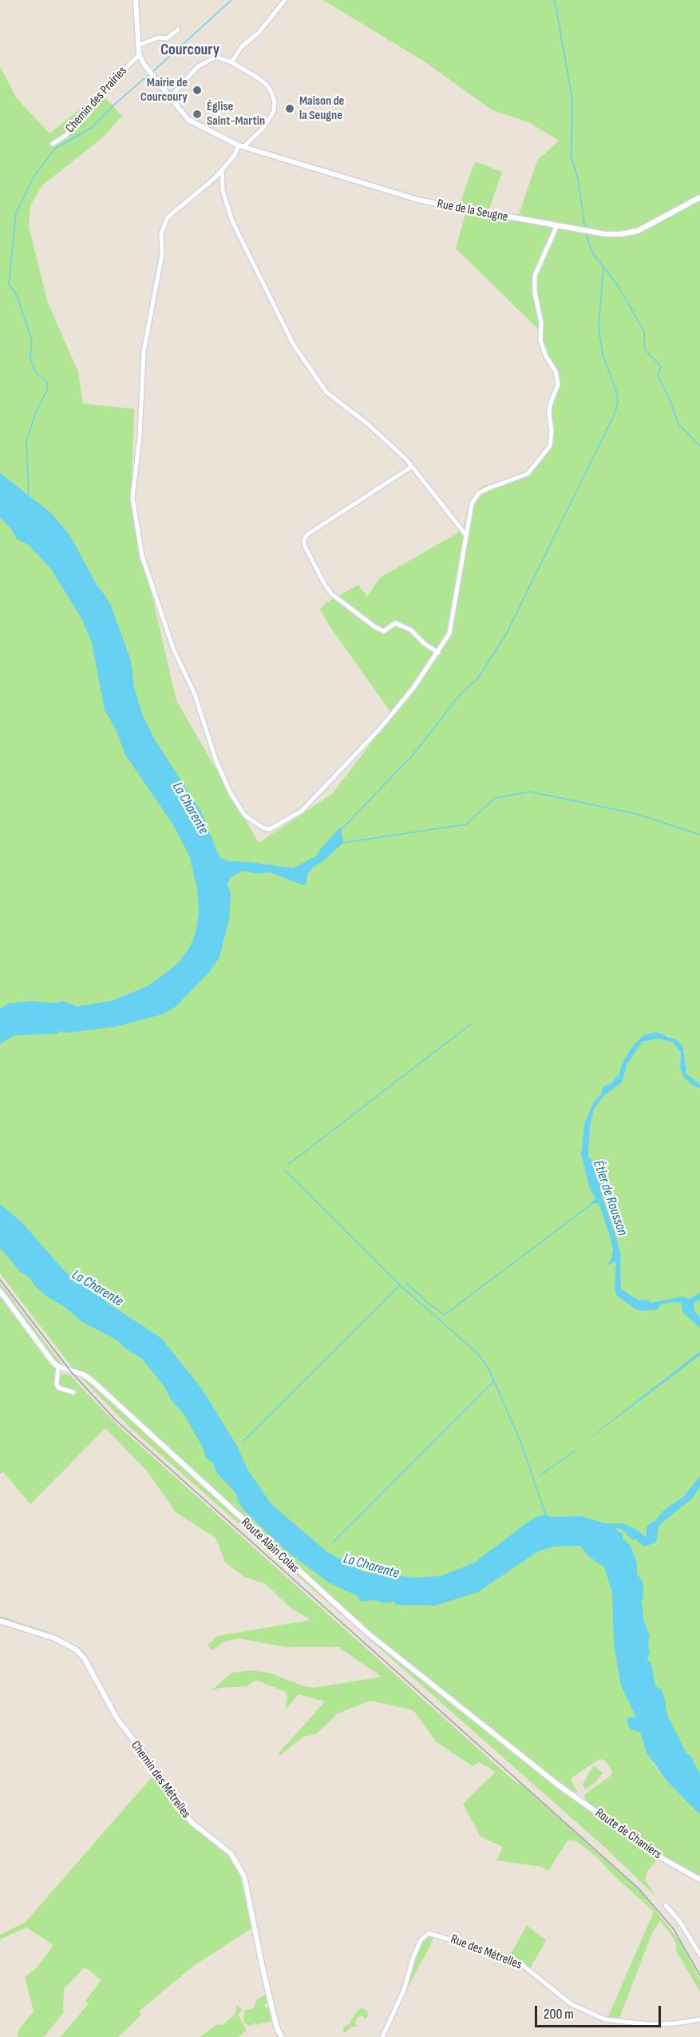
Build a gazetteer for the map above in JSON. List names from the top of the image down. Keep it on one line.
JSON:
{"streets":{"street":["Chemin des Prairies","Rue de la Seugne","Route Alain Colas","Chemin des Métrelles","Route de Chaniers","Rue des Métrelles"]},"crossings":[["Route Alain Colas","Route de Chaniers"]],"districts":["Courcoury"],"water":["La Charente","Étier de Rousson"],"places":["Mairie de Courcoury","Maison de la Seugne","Église Saint-Martin"],"scale_bar":"200 m"}
